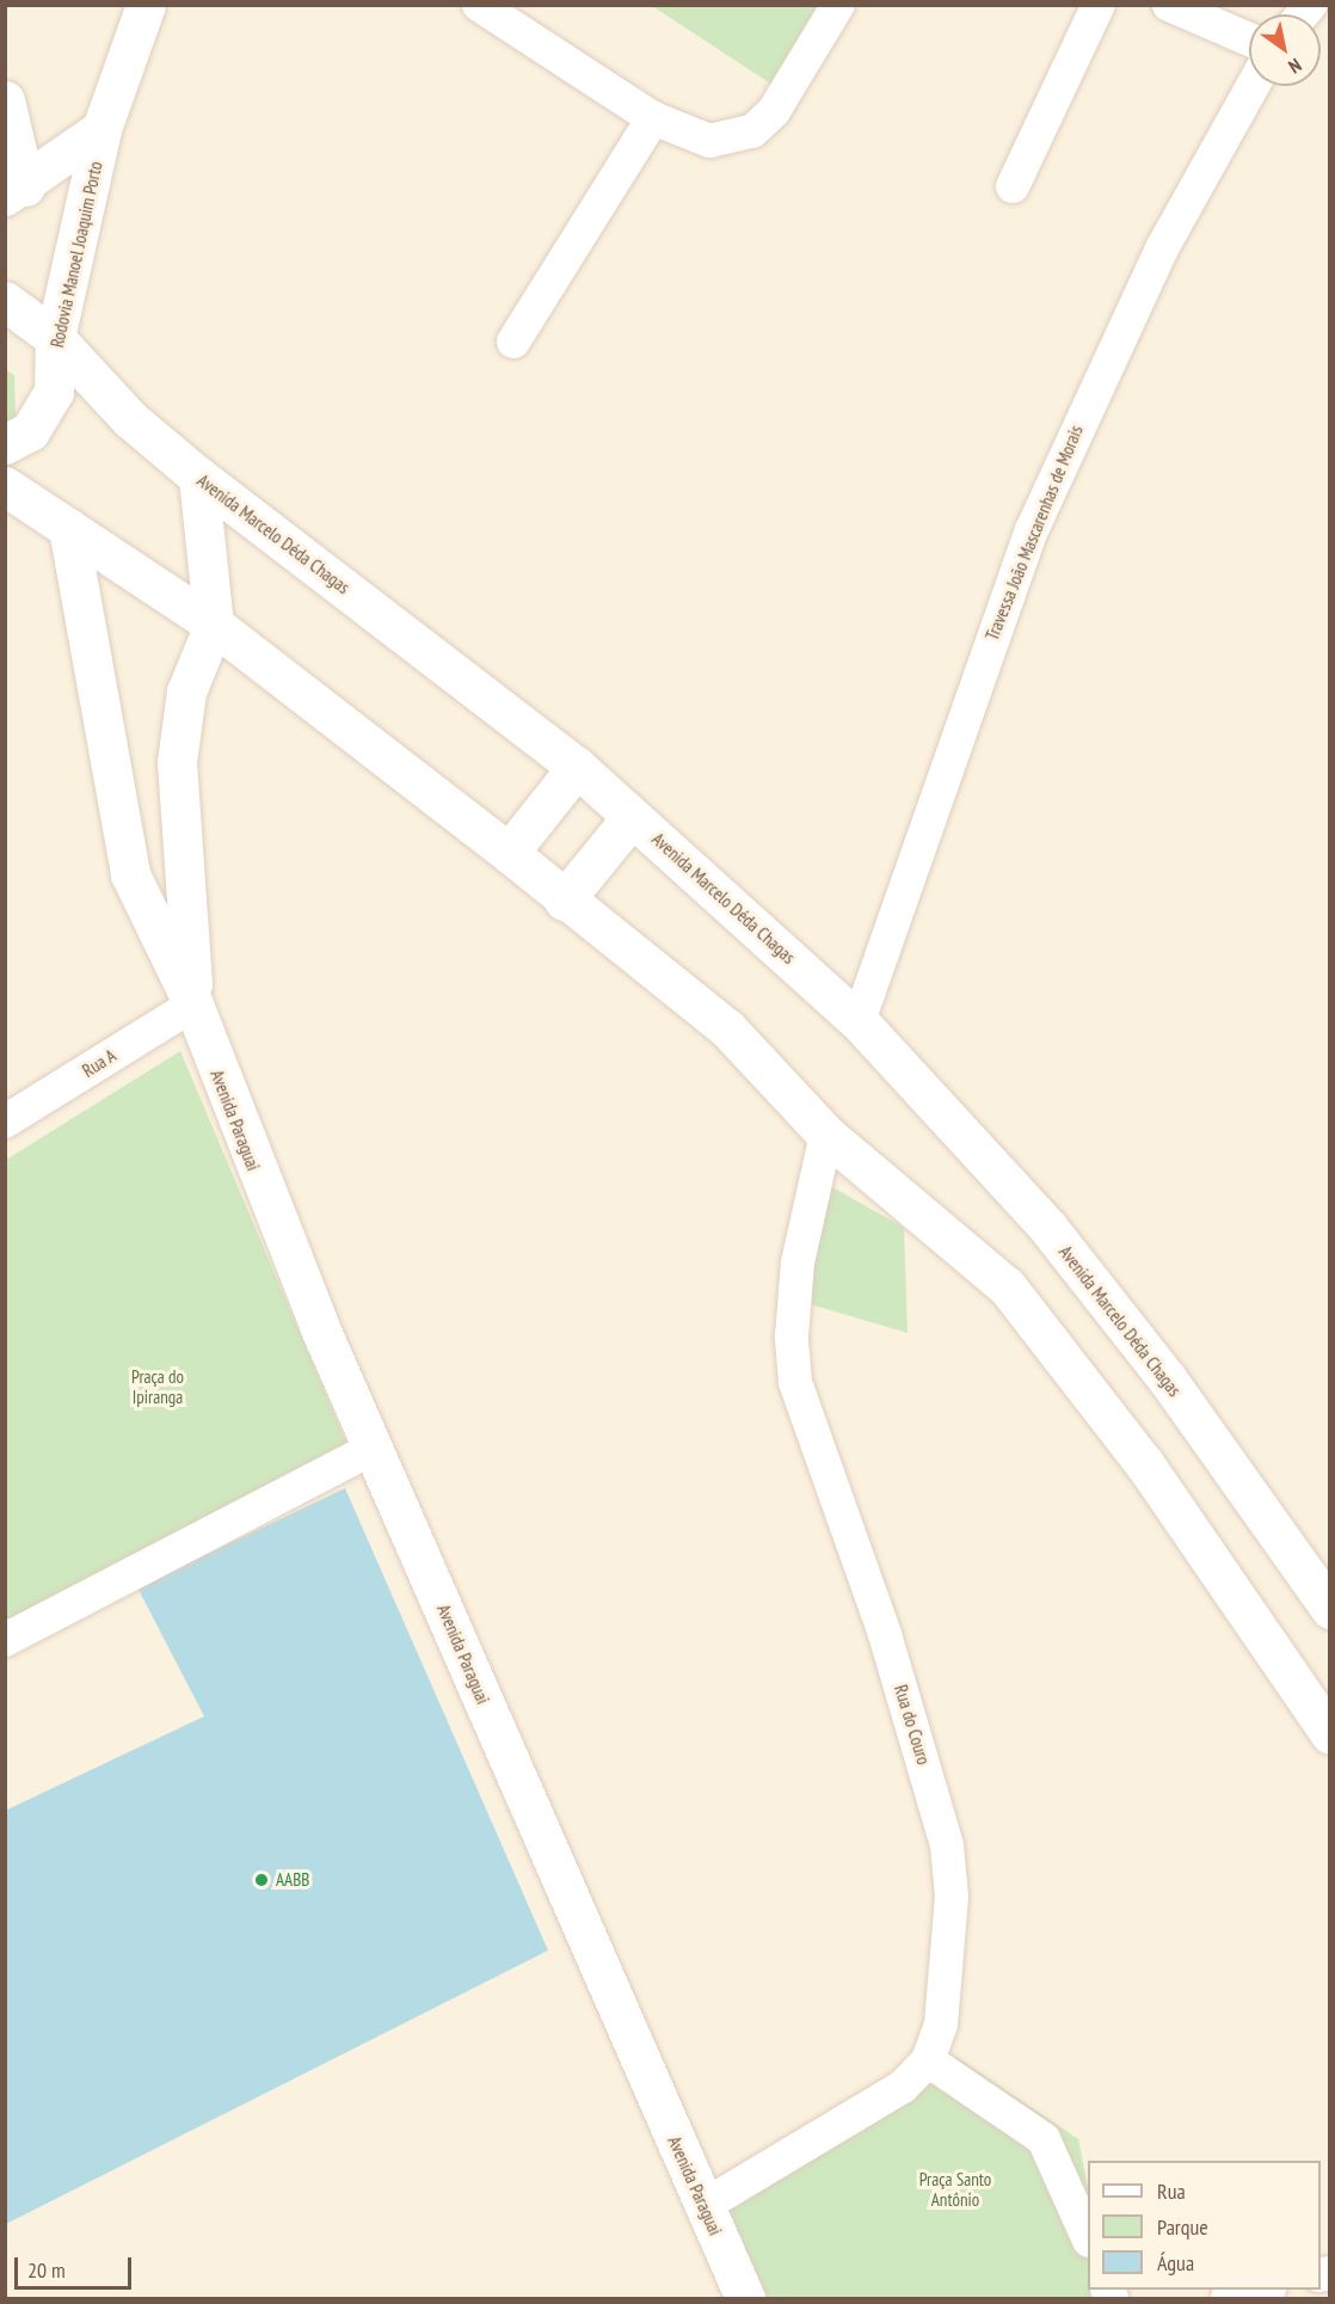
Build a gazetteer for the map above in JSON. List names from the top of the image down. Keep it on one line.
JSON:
{"streets":{"main road":["Rodovia Manoel Joaquim Porto","Avenida Marcelo Déda Chagas","Avenida Paraguai"],"street":["Travessa João Mascarenhas de Morais","Rua A","Rua do Couro"]},"crossings":[["Rodovia Manoel Joaquim Porto","Avenida Marcelo Déda Chagas"],["Travessa João Mascarenhas de Morais","Avenida Marcelo Déda Chagas"],["Rua A","Avenida Paraguai"],["Avenida Paraguai","Rua do Couro"]],"parks":["Praça do Ipiranga","Praça Santo Antônio"],"places":["AABB"],"legend":["Rua","Parque","Água"],"scale_bar":"20 m","north":"bottom right"}
